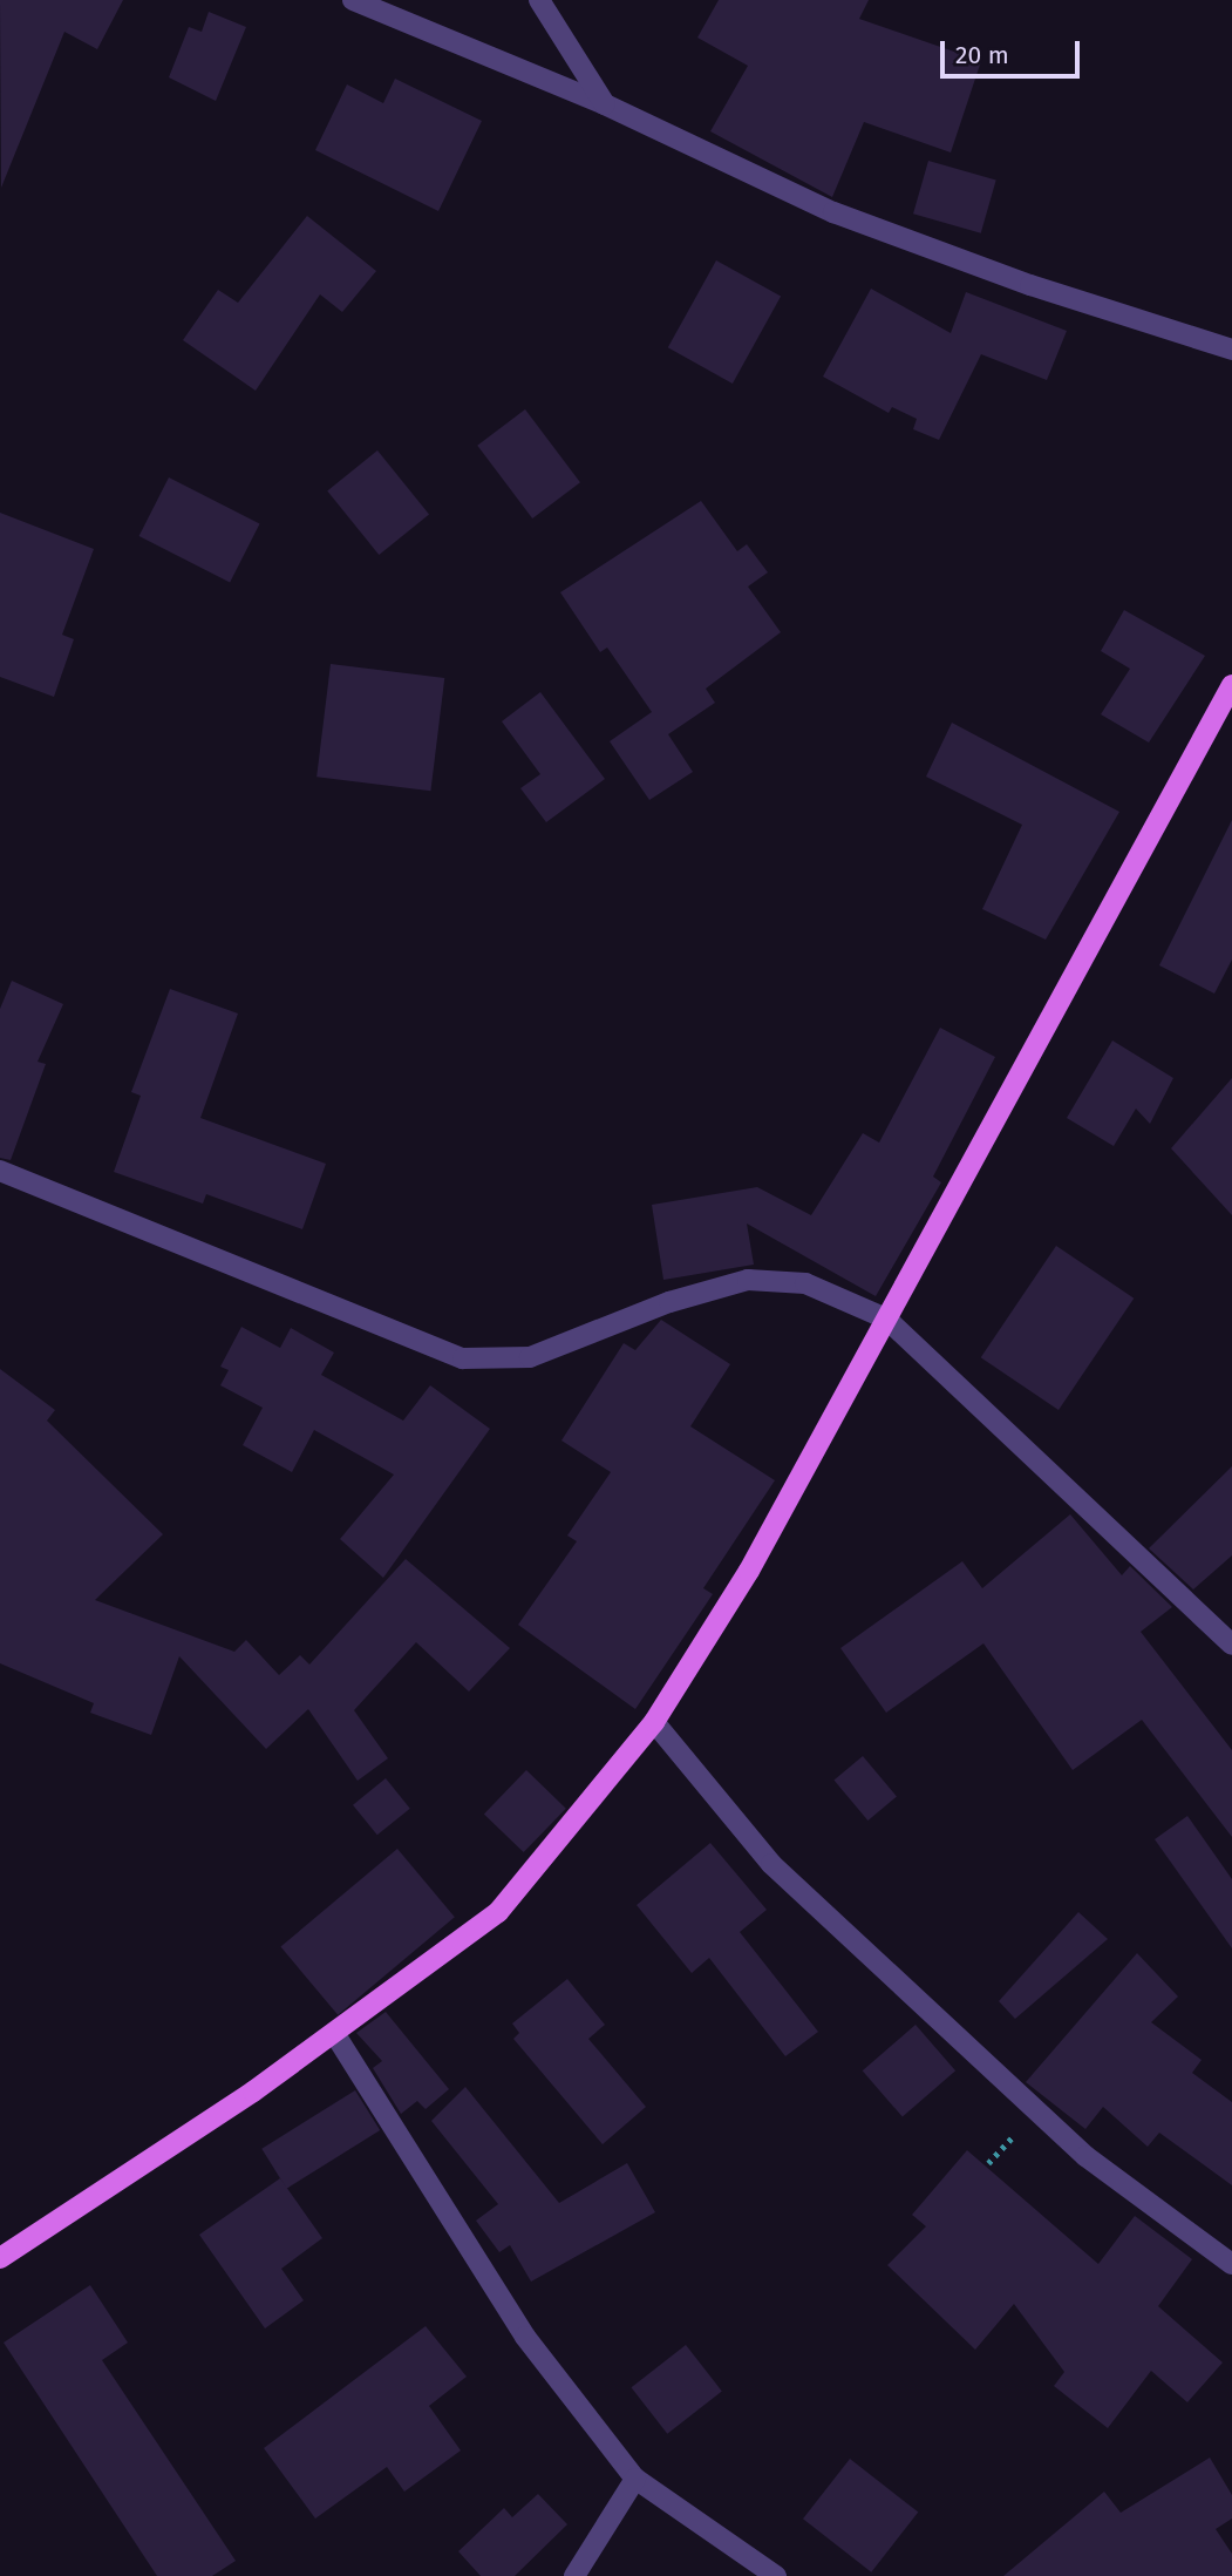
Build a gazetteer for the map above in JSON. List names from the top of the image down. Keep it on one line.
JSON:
{"scale_bar":"20 m"}
